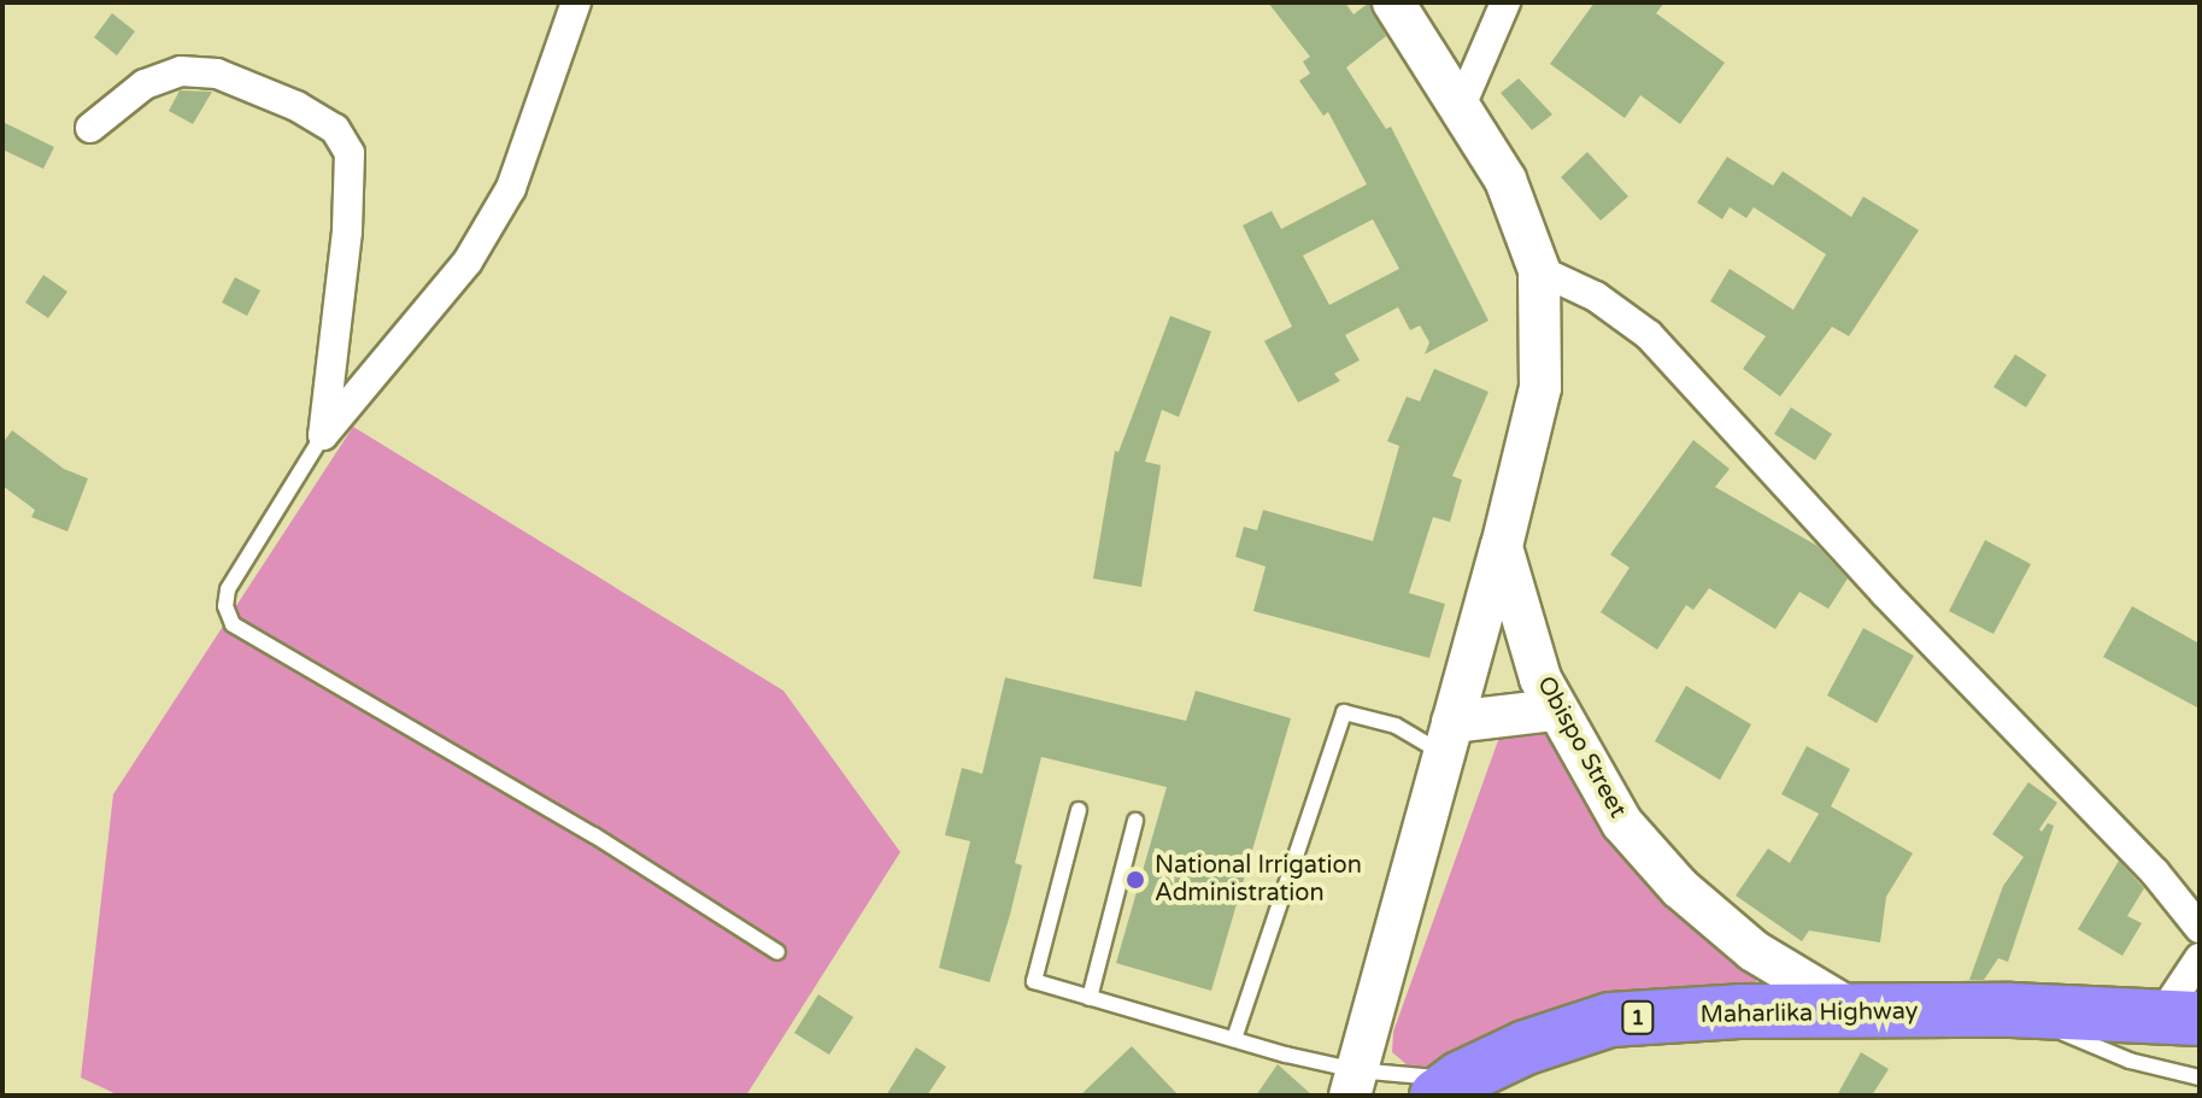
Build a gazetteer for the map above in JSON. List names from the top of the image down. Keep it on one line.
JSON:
{"streets":{"highway":["Maharlika Highway","1"],"street":["Obispo Street"]},"crossings":[["Obispo Street","Maharlika Highway"]],"places":["National Irrigation Administration"]}
